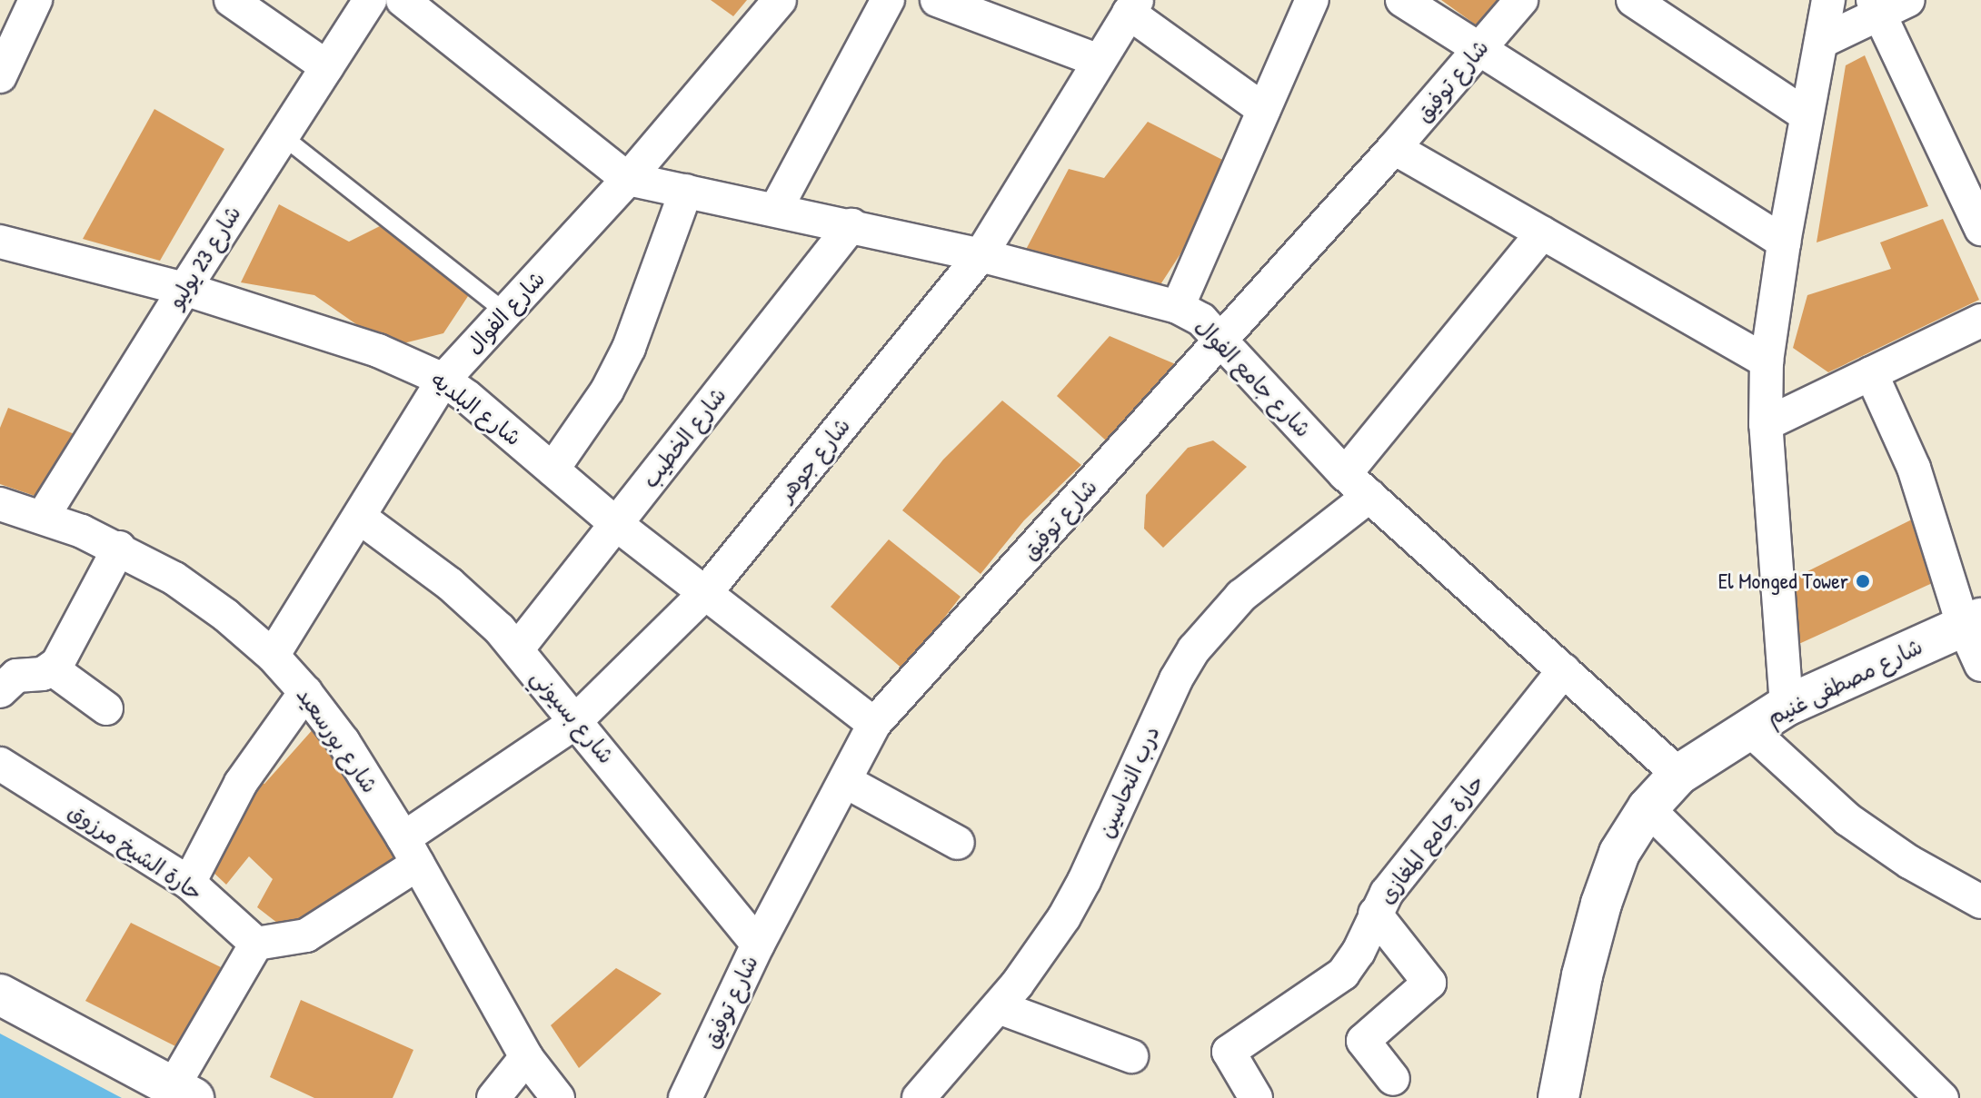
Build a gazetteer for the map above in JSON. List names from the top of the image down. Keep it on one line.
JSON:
{"streets":{"street":["شارع توفيق","شارع 23 يوليو","شارع الفوال","شارع جامع الفوال","شارع البلديه","شارع الخطيب","شارع جوهر","شارع مصطفى غنيم","شارع بسيوني","شارع بورسعيد","درب النحاسين","حارة جامع المغازى","حارة الشيخ مرزوق"]},"crossings":[["شارع توفيق","شارع جامع الفوال"],["شارع توفيق","شارع البلديه"],["شارع توفيق","شارع بسيوني"],["شارع 23 يوليو","شارع البلديه"],["شارع 23 يوليو","شارع بورسعيد"],["شارع الفوال","شارع جامع الفوال"],["شارع الفوال","شارع البلديه"],["شارع الفوال","شارع بسيوني"],["شارع الفوال","شارع بورسعيد"],["شارع جامع الفوال","شارع الخطيب"],["شارع جامع الفوال","شارع جوهر"],["شارع جامع الفوال","شارع مصطفى غنيم"],["شارع جامع الفوال","درب النحاسين"],["شارع جامع الفوال","حارة جامع المغازى"],["شارع البلديه","شارع الخطيب"],["شارع البلديه","شارع جوهر"],["شارع الخطيب","شارع بسيوني"],["شارع جوهر","شارع بسيوني"],["شارع جوهر","شارع بورسعيد"]],"places":["El Monged Tower"]}
